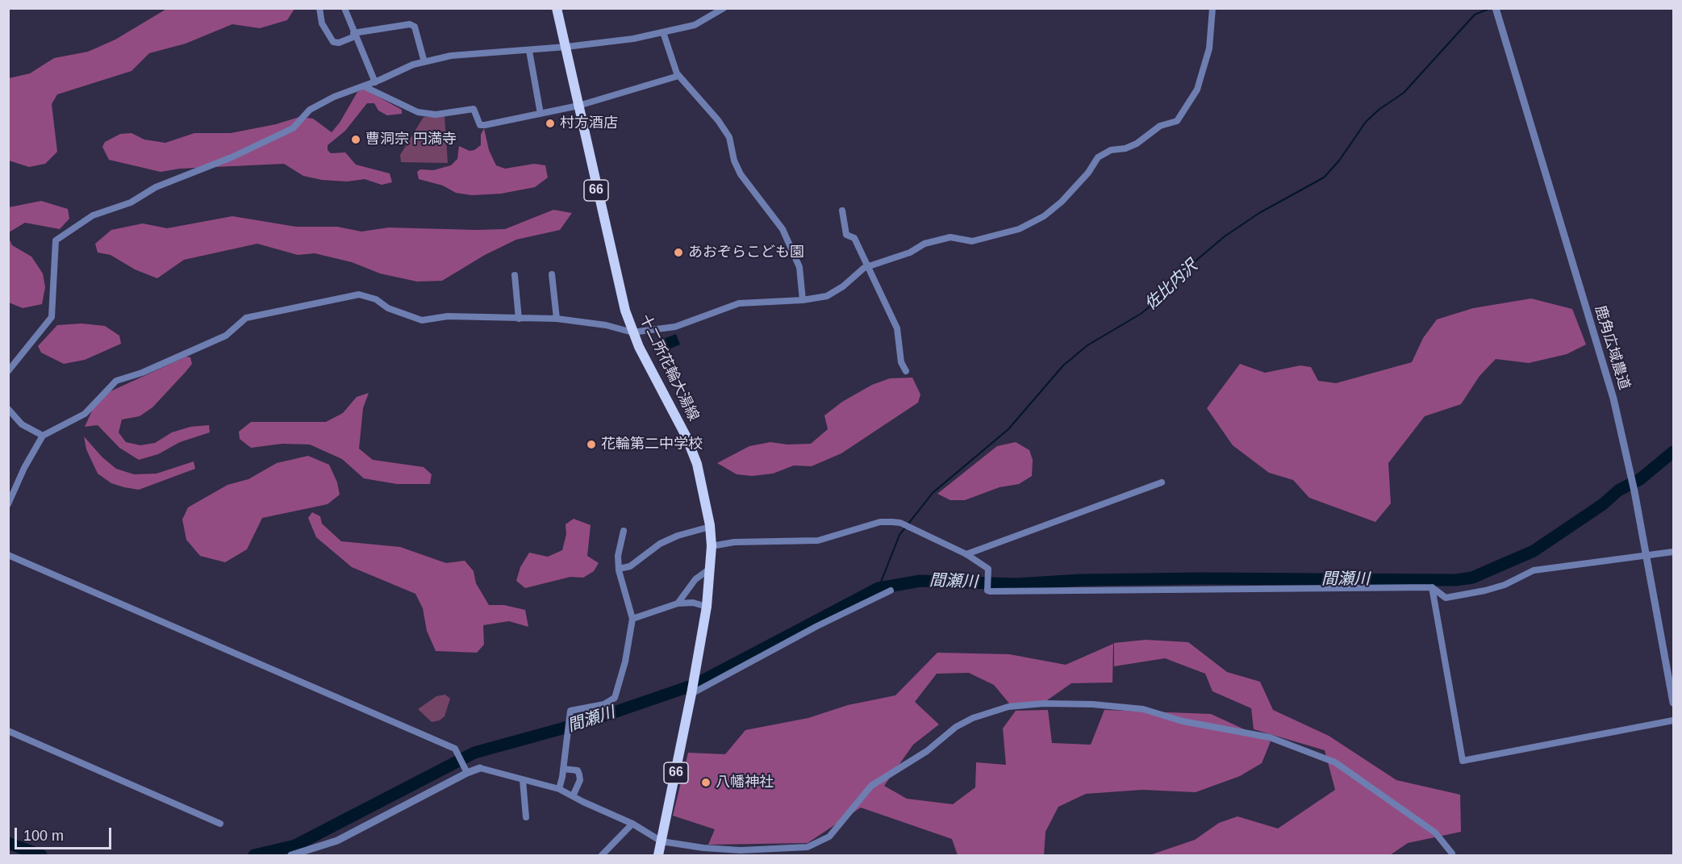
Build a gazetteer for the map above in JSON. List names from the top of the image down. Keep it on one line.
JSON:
{"streets":{"main road":["66","十二所花輪大湯線"],"street":["鹿角広域農道"]},"water":["佐比内沢","間瀬川"],"places":["村方酒店","曹洞宗 円満寺","あおぞらこども園","花輪第二中学校","八幡神社"],"scale_bar":"100 m"}
